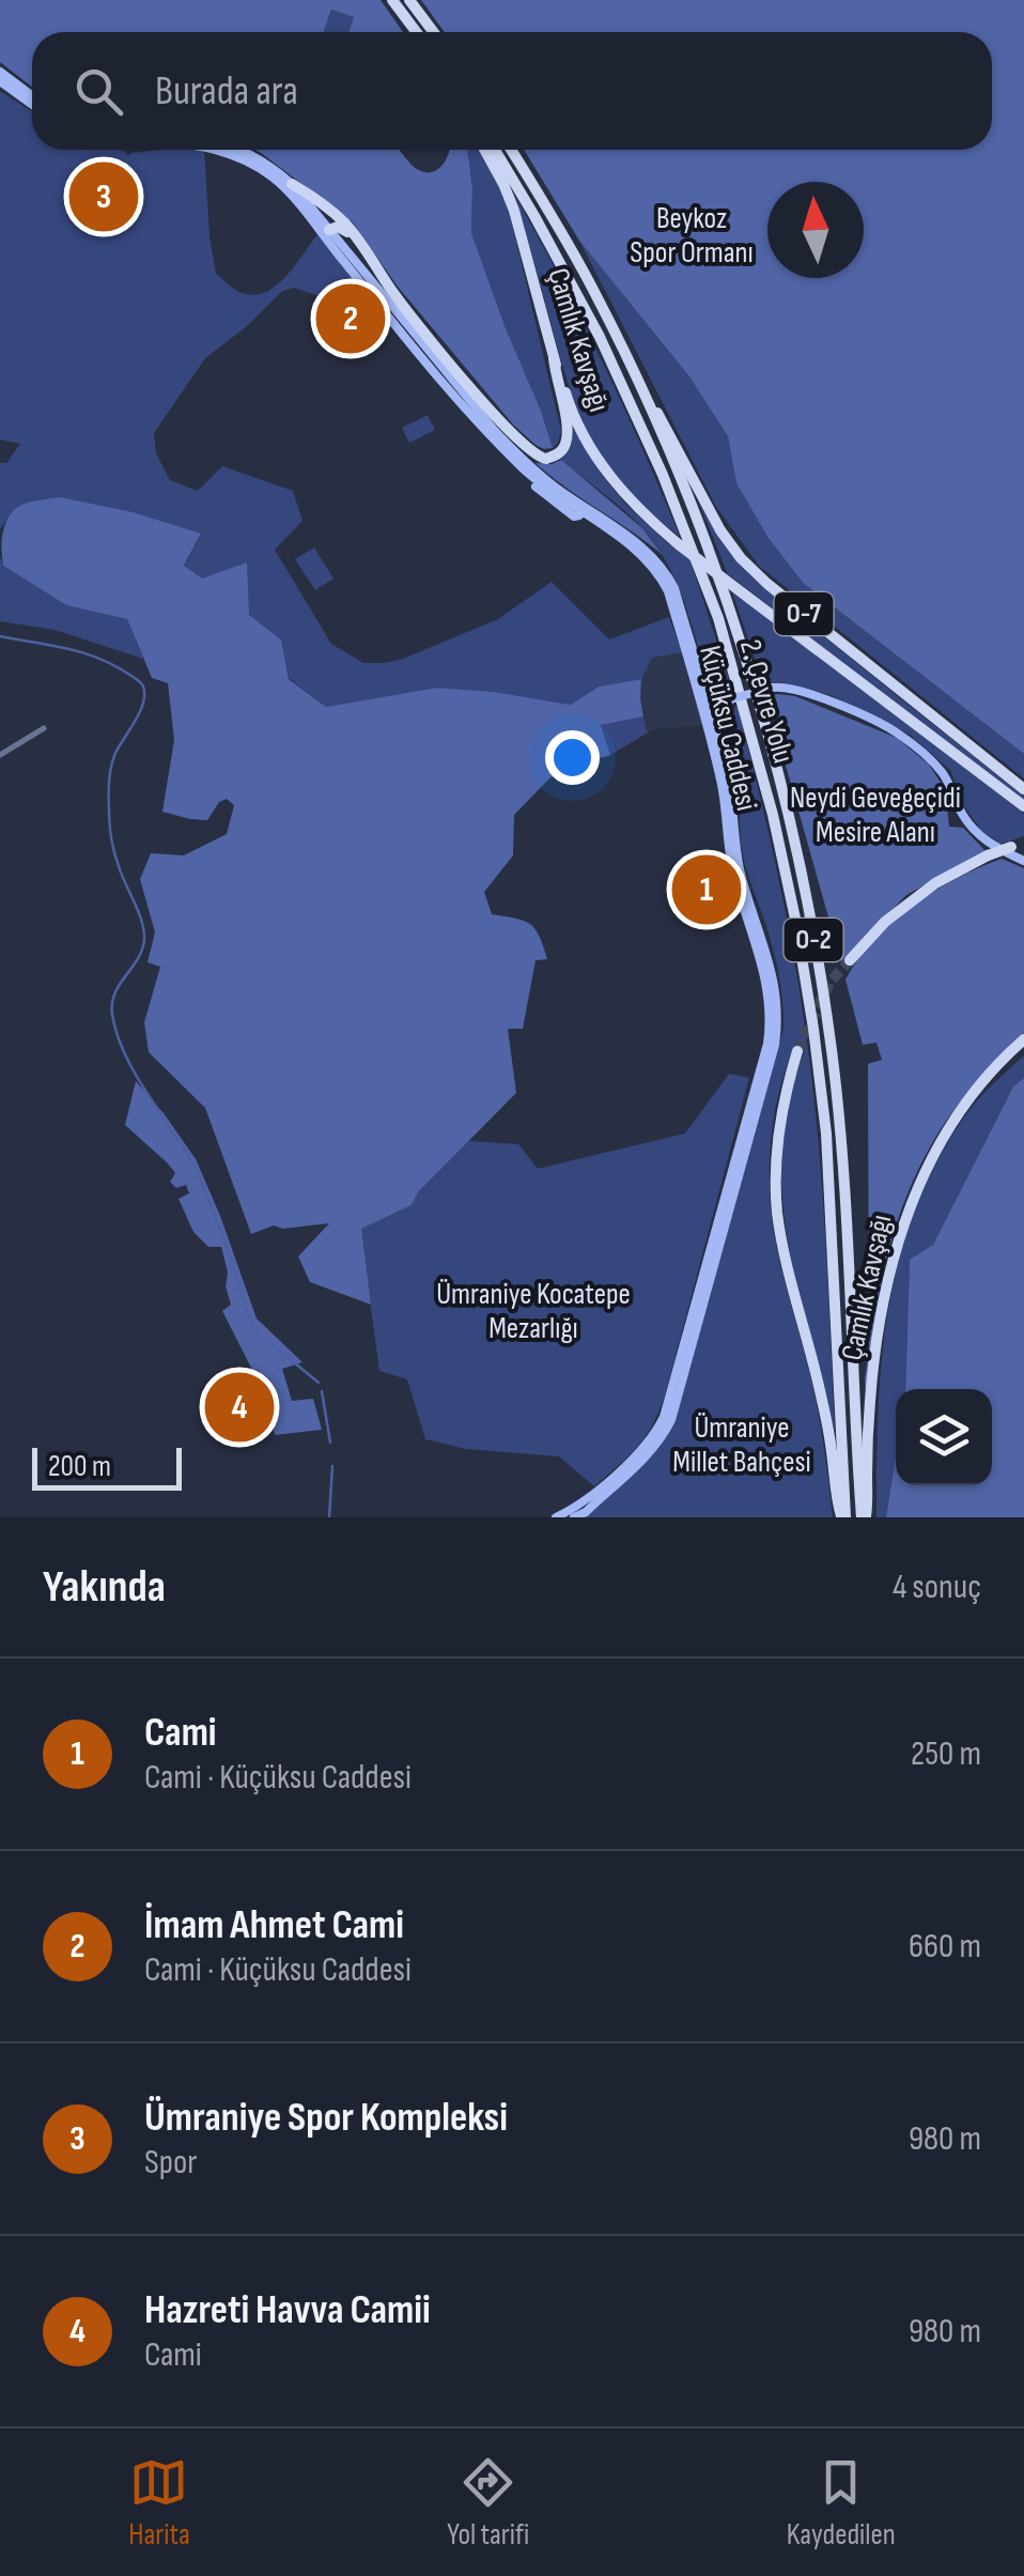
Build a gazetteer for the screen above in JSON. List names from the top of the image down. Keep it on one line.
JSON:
{"streets":{"highway":["Çamlık Kavşağı","O-7","2. Çevre Yolu","O-2"],"main road":["Küçüksu Caddesi"]},"crossings":[["Çamlık Kavşağı","2. Çevre Yolu"]],"parks":["Beykoz Spor Ormanı","Neydi Gevegeçidi Mesire Alanı","Ümraniye Kocatepe Mezarlığı","Ümraniye Millet Bahçesi"],"scale_bar":"200 m","north":"top","page":{"search":"Burada ara","pins":["3","2","1","4"],"scale":"200 m","heading":["Yakında","4 sonuç"],"list":[{"mark":"1","name":"Cami","note":"Cami · Küçüksu Caddesi","value":"250 m"},{"mark":"2","name":"İmam Ahmet Cami","note":"Cami · Küçüksu Caddesi","value":"660 m"},{"mark":"3","name":"Ümraniye Spor Kompleksi","note":"Spor","value":"980 m"},{"mark":"4","name":"Hazreti Havva Camii","note":"Cami","value":"980 m"}],"nav":["Harita","Yol tarifi","Kaydedilen"]}}
